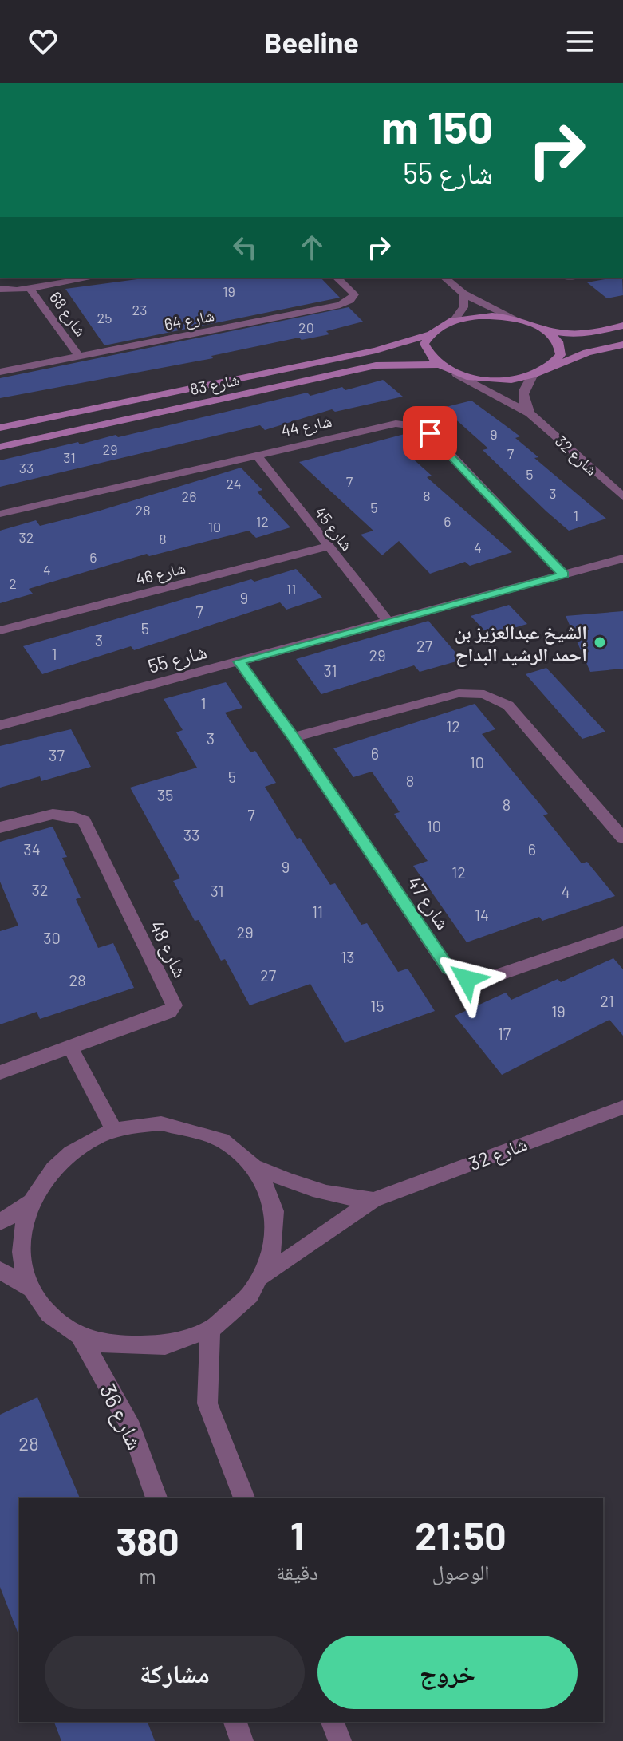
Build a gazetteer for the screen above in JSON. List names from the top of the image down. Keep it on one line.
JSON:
{"streets":{"street":["شارع 68","شارع 64","شارع 83","شارع 44","شارع 32","شارع 45","شارع 46","شارع 55","شارع 47","شارع 48","شارع 36"]},"crossings":[["شارع 68","شارع 64"],["شارع 44","شارع 45"],["شارع 44","شارع 55"],["شارع 45","شارع 46"],["شارع 45","شارع 55"],["شارع 55","شارع 47"]],"places":["الشيخ عبدالعزيز بن أحمد الرشيد البداح"],"house_numbers":["19","23","25","20","9","29","7","31","33","5","7","24","3","8","26","5","28","1","12","6","10","32","8","4","6","4","2","11","9","7","5","3","27","1","29","31","1","12","3","6","37","10","5","8","35","8","7","10","33","34","6","9","12","32","31","4","11","14","29","30","13","27","28","21","15","19","17","28"],"page":{"header":"Beeline","turn":["150 m","شارع 55"],"eta":["21:50","الوصول","1","دقيقة","380","m"],"buttons":["خروج","مشاركة"]}}
